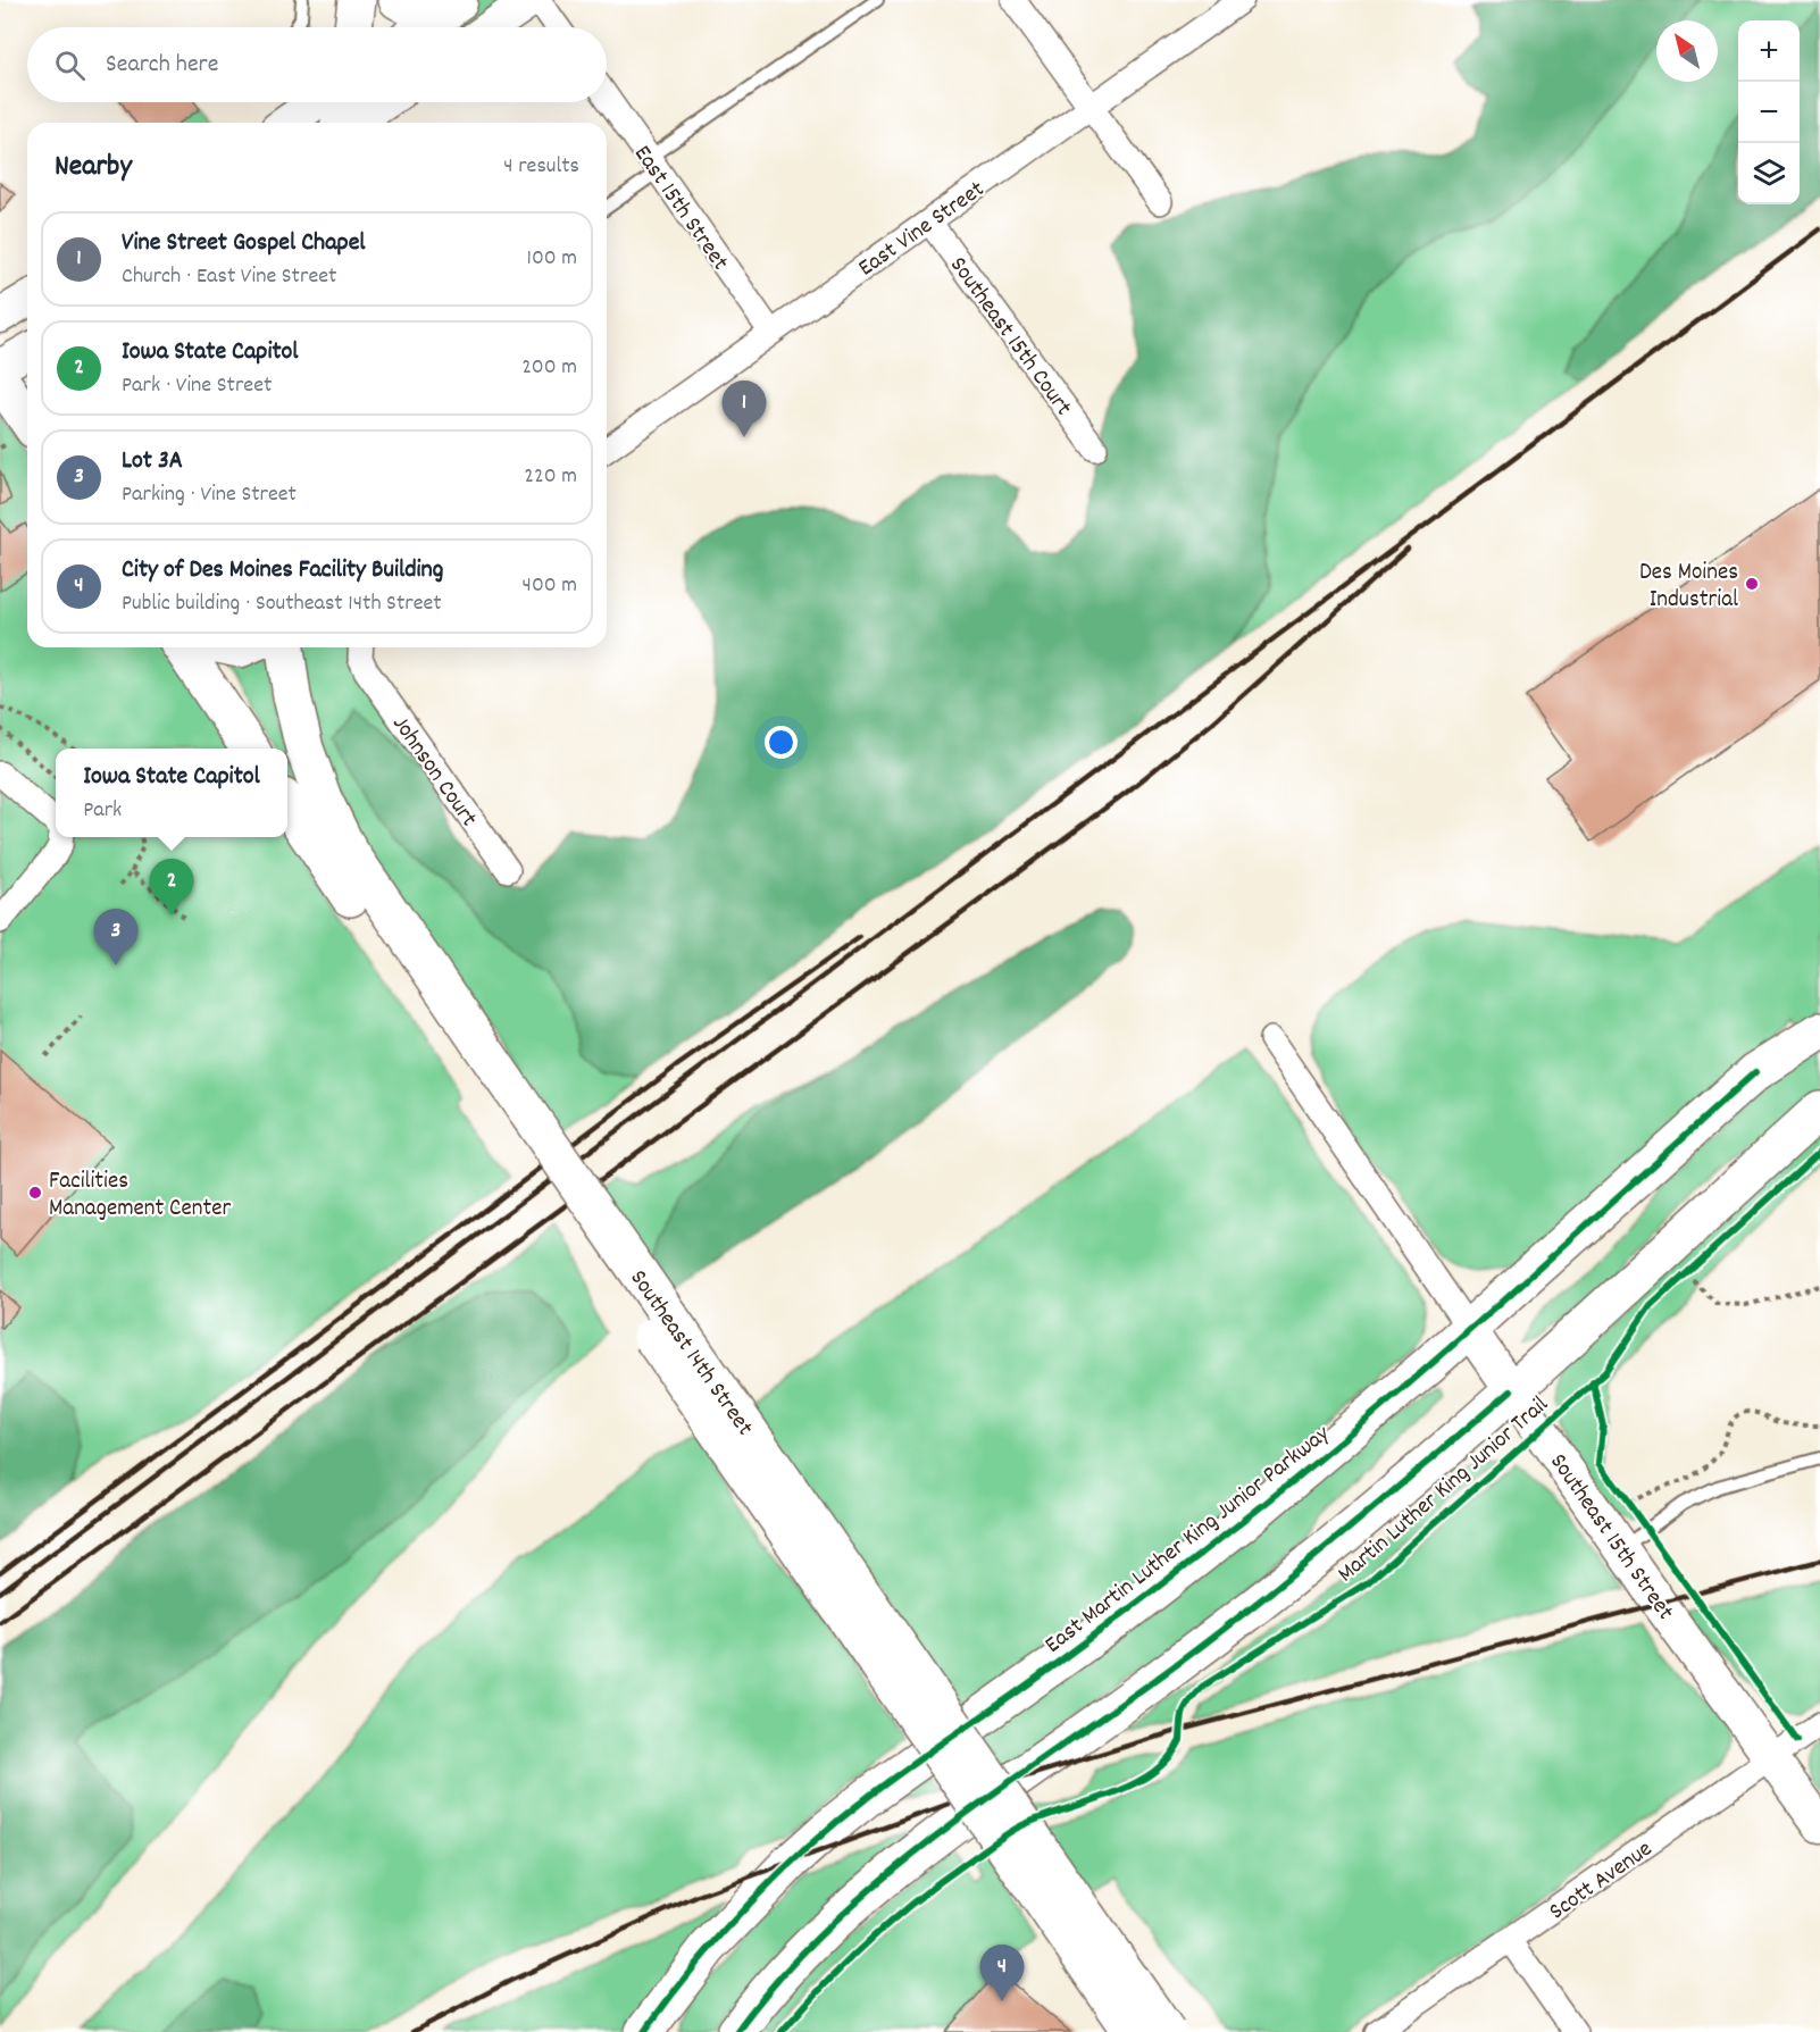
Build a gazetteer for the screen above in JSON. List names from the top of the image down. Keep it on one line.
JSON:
{"streets":{"main road":["Southeast 14th Street","East Martin Luther King Junior Parkway"],"street":["East 15th Street","East Vine Street","Southeast 15th Court","Johnson Court","Southeast 15th Street","Scott Avenue"],"cycle path":["Martin Luther King Junior Trail"]},"crossings":[["East 15th Street","East Vine Street"],["East Vine Street","Southeast 15th Court"],["Southeast 15th Street","East Martin Luther King Junior Parkway"],["Southeast 15th Street","Scott Avenue"]],"places":["Des Moines Industrial","Facilities Management Center"],"north":"top left","page":{"map_buttons":["+","−"],"search":"Search here","heading":["Nearby","4 results"],"list":[{"mark":"1","name":"Vine Street Gospel Chapel","note":"Church · East Vine Street","value":"100 m"},{"mark":"2","name":"Iowa State Capitol","note":"Park · Vine Street","value":"200 m"},{"mark":"3","name":"Lot 3A","note":"Parking · Vine Street","value":"220 m"},{"mark":"4","name":"City of Des Moines Facility Building","note":"Public building · Southeast 14th Street","value":"400 m"}],"pins":["1","2","3","4"],"popup":["Iowa State Capitol","Park"]}}
